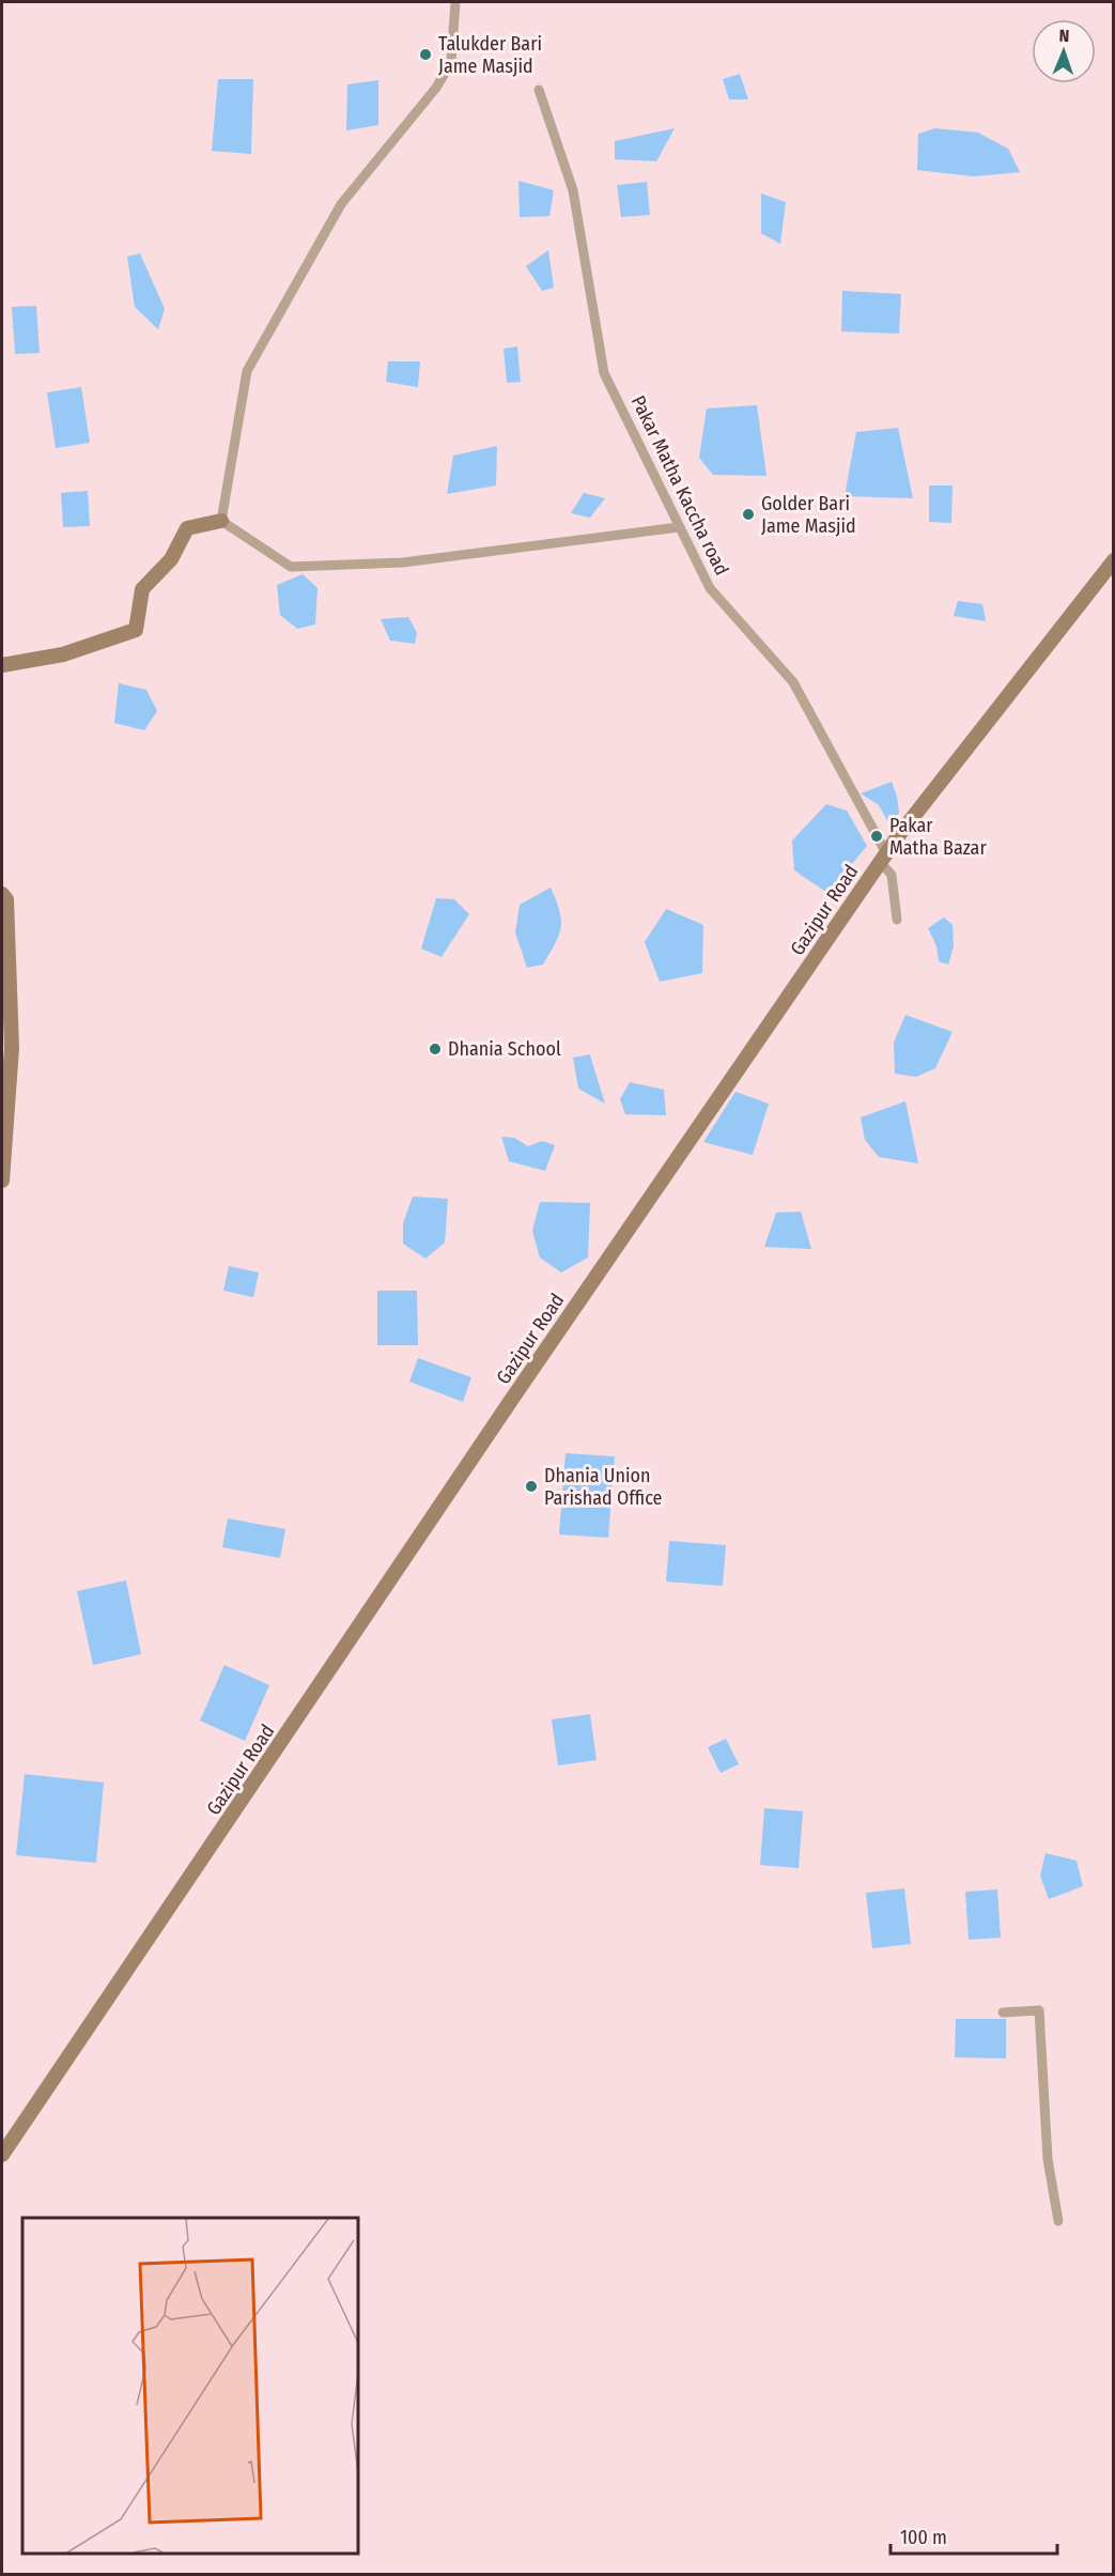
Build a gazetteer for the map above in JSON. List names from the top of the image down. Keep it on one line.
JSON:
{"streets":{"street":["Pakar Matha Kaccha road","Gazipur Road"]},"crossings":[["Pakar Matha Kaccha road","Gazipur Road"]],"places":["Talukder Bari Jame Masjid","Golder Bari Jame Masjid","Pakar Matha Bazar","Dhania School","Dhania Union Parishad Office"],"scale_bar":"100 m","north":"top"}
